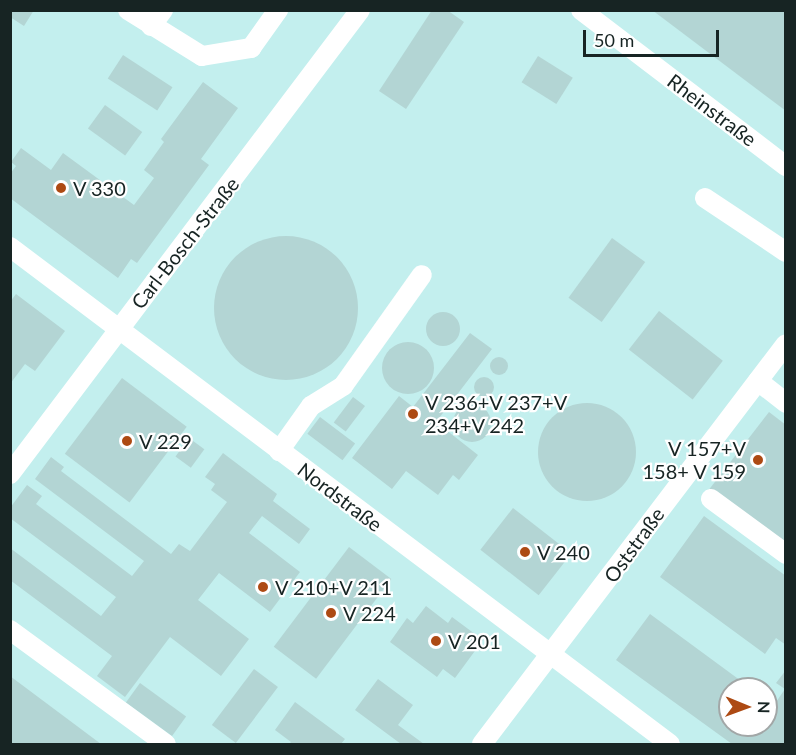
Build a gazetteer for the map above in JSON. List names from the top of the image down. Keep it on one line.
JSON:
{"streets":{"street":["Rheinstraße","Carl-Bosch-Straße","Nordstraße","Oststraße"]},"crossings":[["Carl-Bosch-Straße","Nordstraße"],["Nordstraße","Oststraße"]],"places":["V 330","V 236+V 237+V 234+V 242","V 229","V 157+V 158+ V 159","V 240","V 210+V 211","V 224","V 201"],"scale_bar":"50 m","north":"right"}
